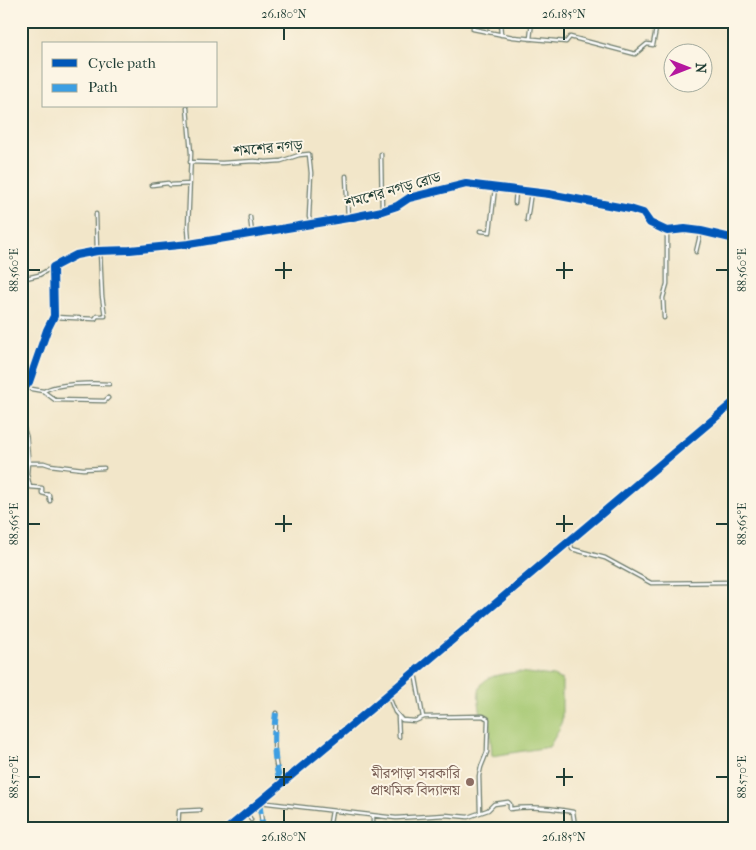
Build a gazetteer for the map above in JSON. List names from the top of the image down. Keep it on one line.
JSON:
{"streets":{"street":["শমশের নগড়","শমশের নগড় রোড"]},"crossings":[["শমশের নগড়","শমশের নগড় রোড"]],"places":["মীরপাড়া সরকারি প্রাথমিক বিদ্যালয়"],"legend":["Cycle path","Path"],"north":"right","coordinates":["26.180°N","26.185°N","88.560°E","88.565°E","88.570°E"]}
